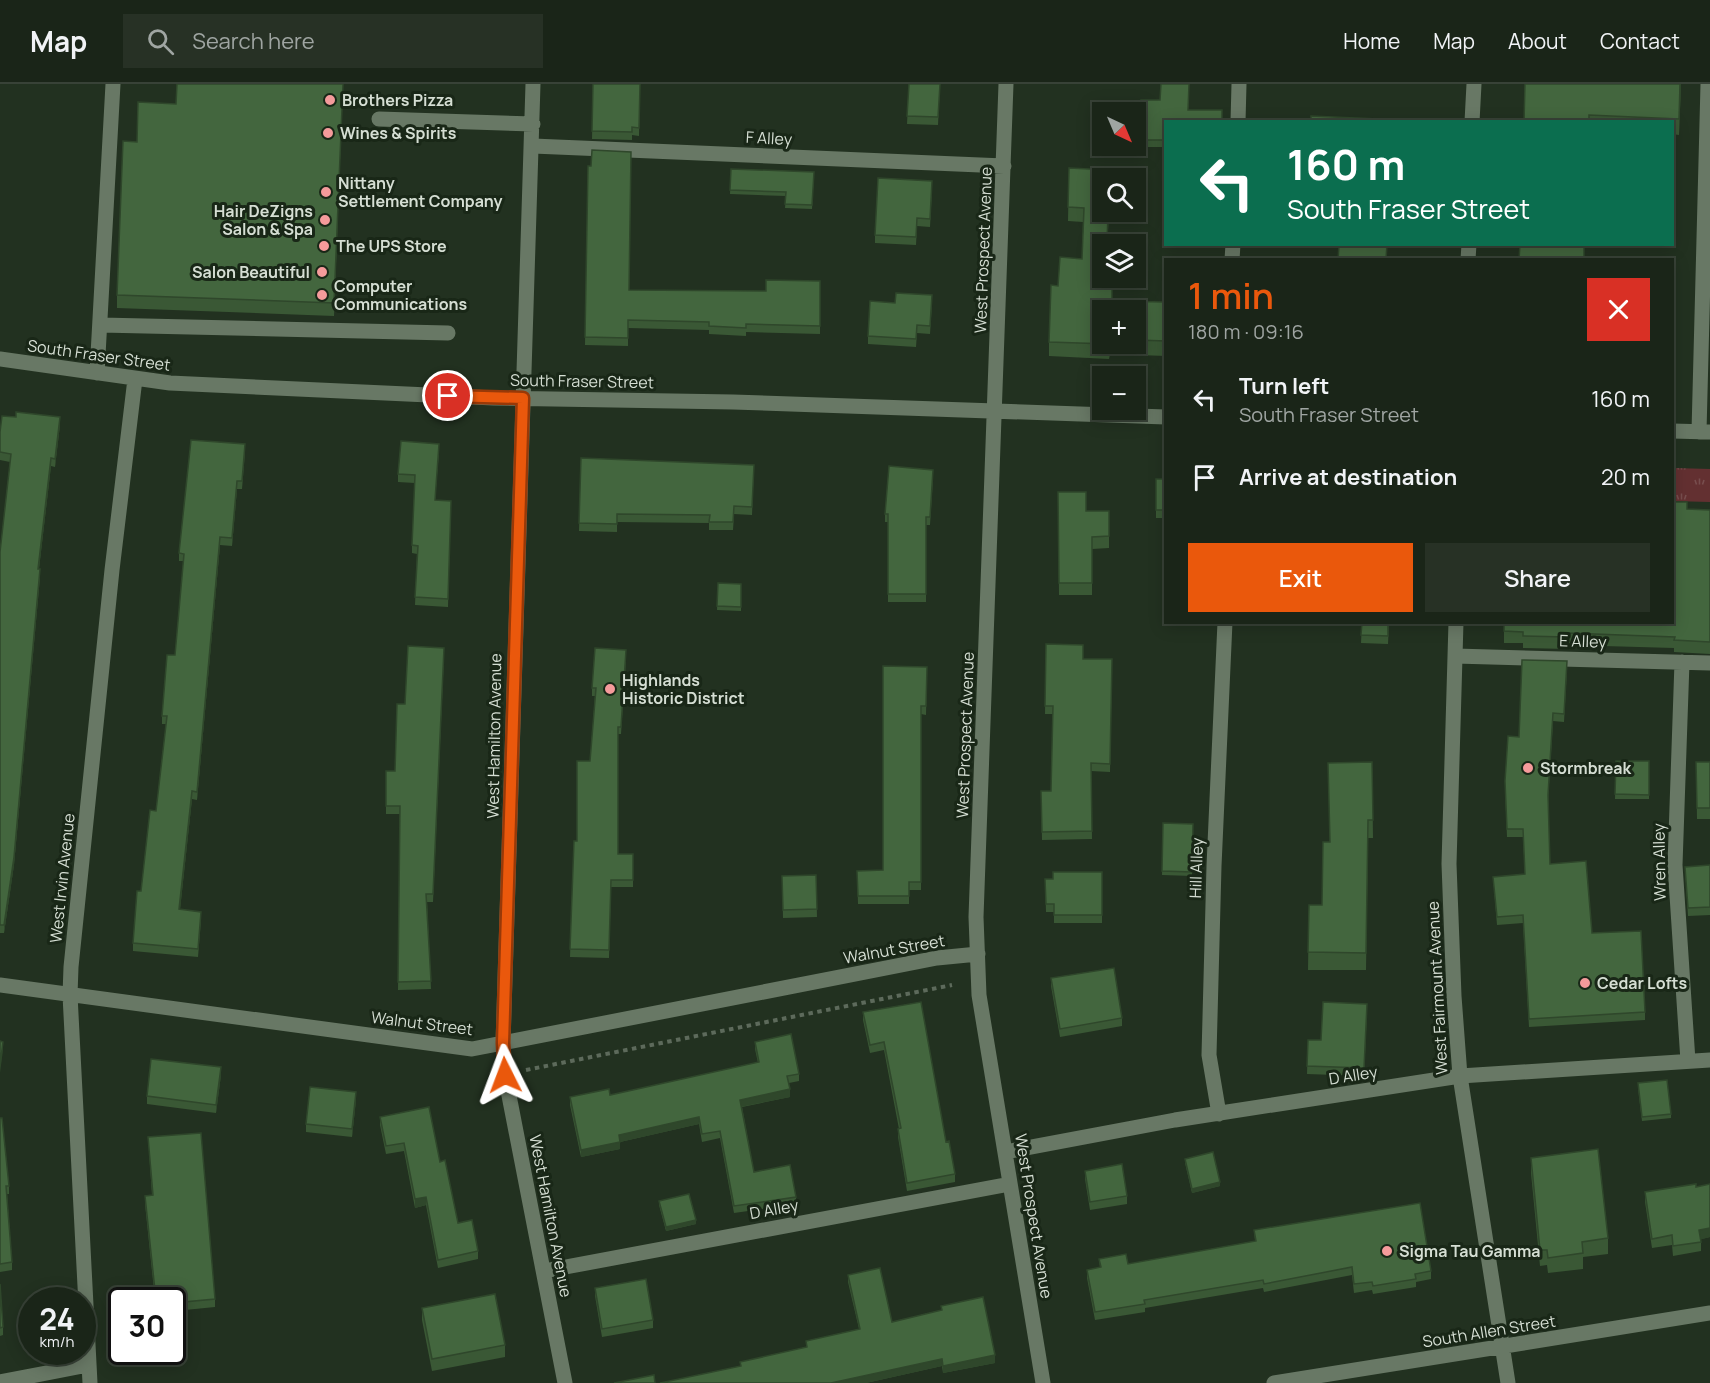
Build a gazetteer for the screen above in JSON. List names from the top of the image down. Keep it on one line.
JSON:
{"streets":{"street":["F Alley","West Prospect Avenue","South Fraser Street","E Alley","West Hamilton Avenue","Wren Alley","Hill Alley","West Irvin Avenue","Walnut Street","West Fairmount Avenue","D Alley","South Allen Street"]},"crossings":[["F Alley","West Prospect Avenue"],["F Alley","West Hamilton Avenue"],["West Prospect Avenue","South Fraser Street"],["West Prospect Avenue","Walnut Street"],["West Prospect Avenue","D Alley"],["South Fraser Street","West Hamilton Avenue"],["South Fraser Street","West Irvin Avenue"],["E Alley","Wren Alley"],["E Alley","West Fairmount Avenue"],["West Hamilton Avenue","Walnut Street"],["West Hamilton Avenue","D Alley"],["Wren Alley","D Alley"],["Hill Alley","D Alley"],["West Irvin Avenue","Walnut Street"],["West Fairmount Avenue","D Alley"],["West Fairmount Avenue","South Allen Street"]],"places":["Brothers Pizza","Wines & Spirits","Nittany Settlement Company","Hair DeZigns Salon & Spa","The UPS Store","Salon Beautiful","Computer Communications","Highlands Historic District","Stormbreak","Cedar Lofts","Sigma Tau Gamma"],"north":"bottom right","page":{"header":"Map","search":"Search here","nav":["Home","Map","About","Contact"],"map_buttons":["+","−"],"turn":["160 m","South Fraser Street"],"heading":["1 min","180 m · 09:16"],"list":[{"name":"Turn left","note":"South Fraser Street","value":"160 m"},{"name":"Arrive at destination","value":"20 m"}],"buttons":["Exit","Share"],"speed":"24 km/h","limit":"30"}}
